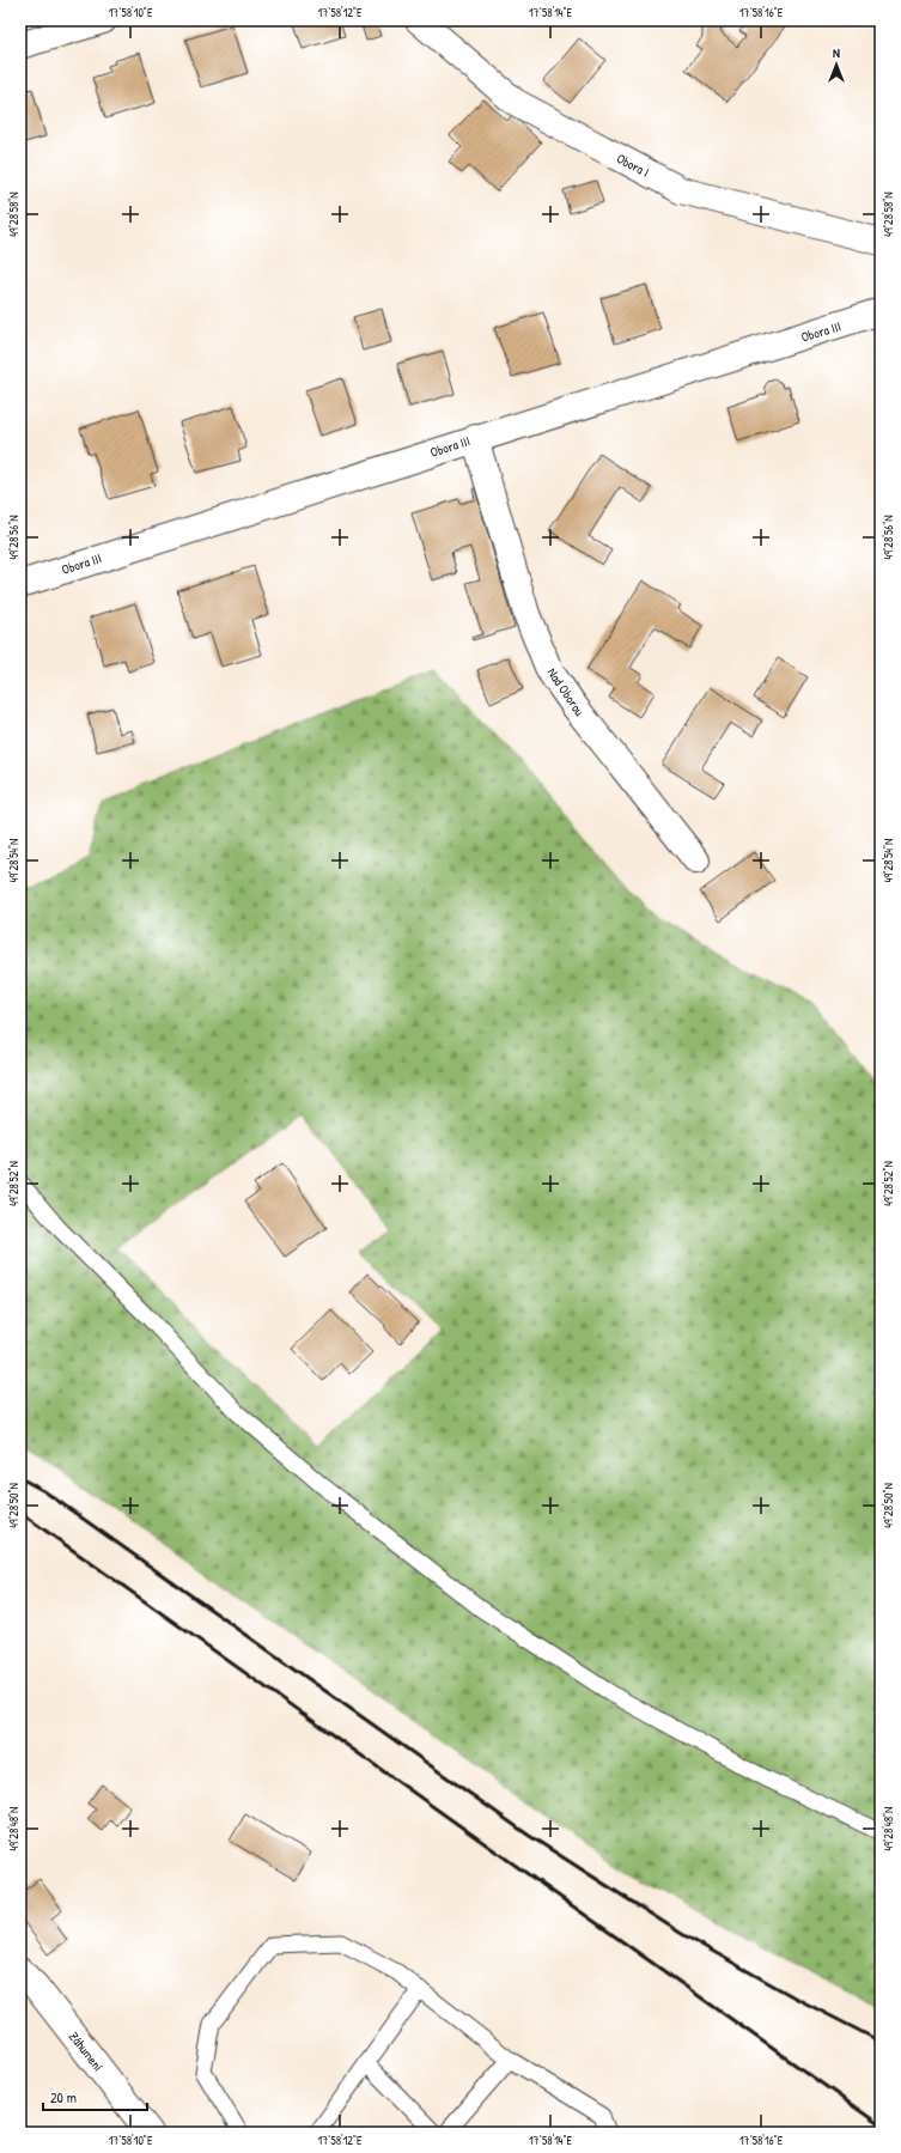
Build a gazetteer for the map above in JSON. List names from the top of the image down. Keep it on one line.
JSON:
{"streets":{"street":["Obora I","Obora III","Nad Oborou","Záhumení"]},"crossings":[["Obora III","Nad Oborou"]],"scale_bar":"20 m","north":"top","coordinates":["17°58'10\"E","17°58'12\"E","17°58'14\"E","17°58'16\"E","49°28'58\"N","49°28'56\"N","49°28'54\"N","49°28'52\"N","49°28'50\"N","49°28'48\"N"]}
